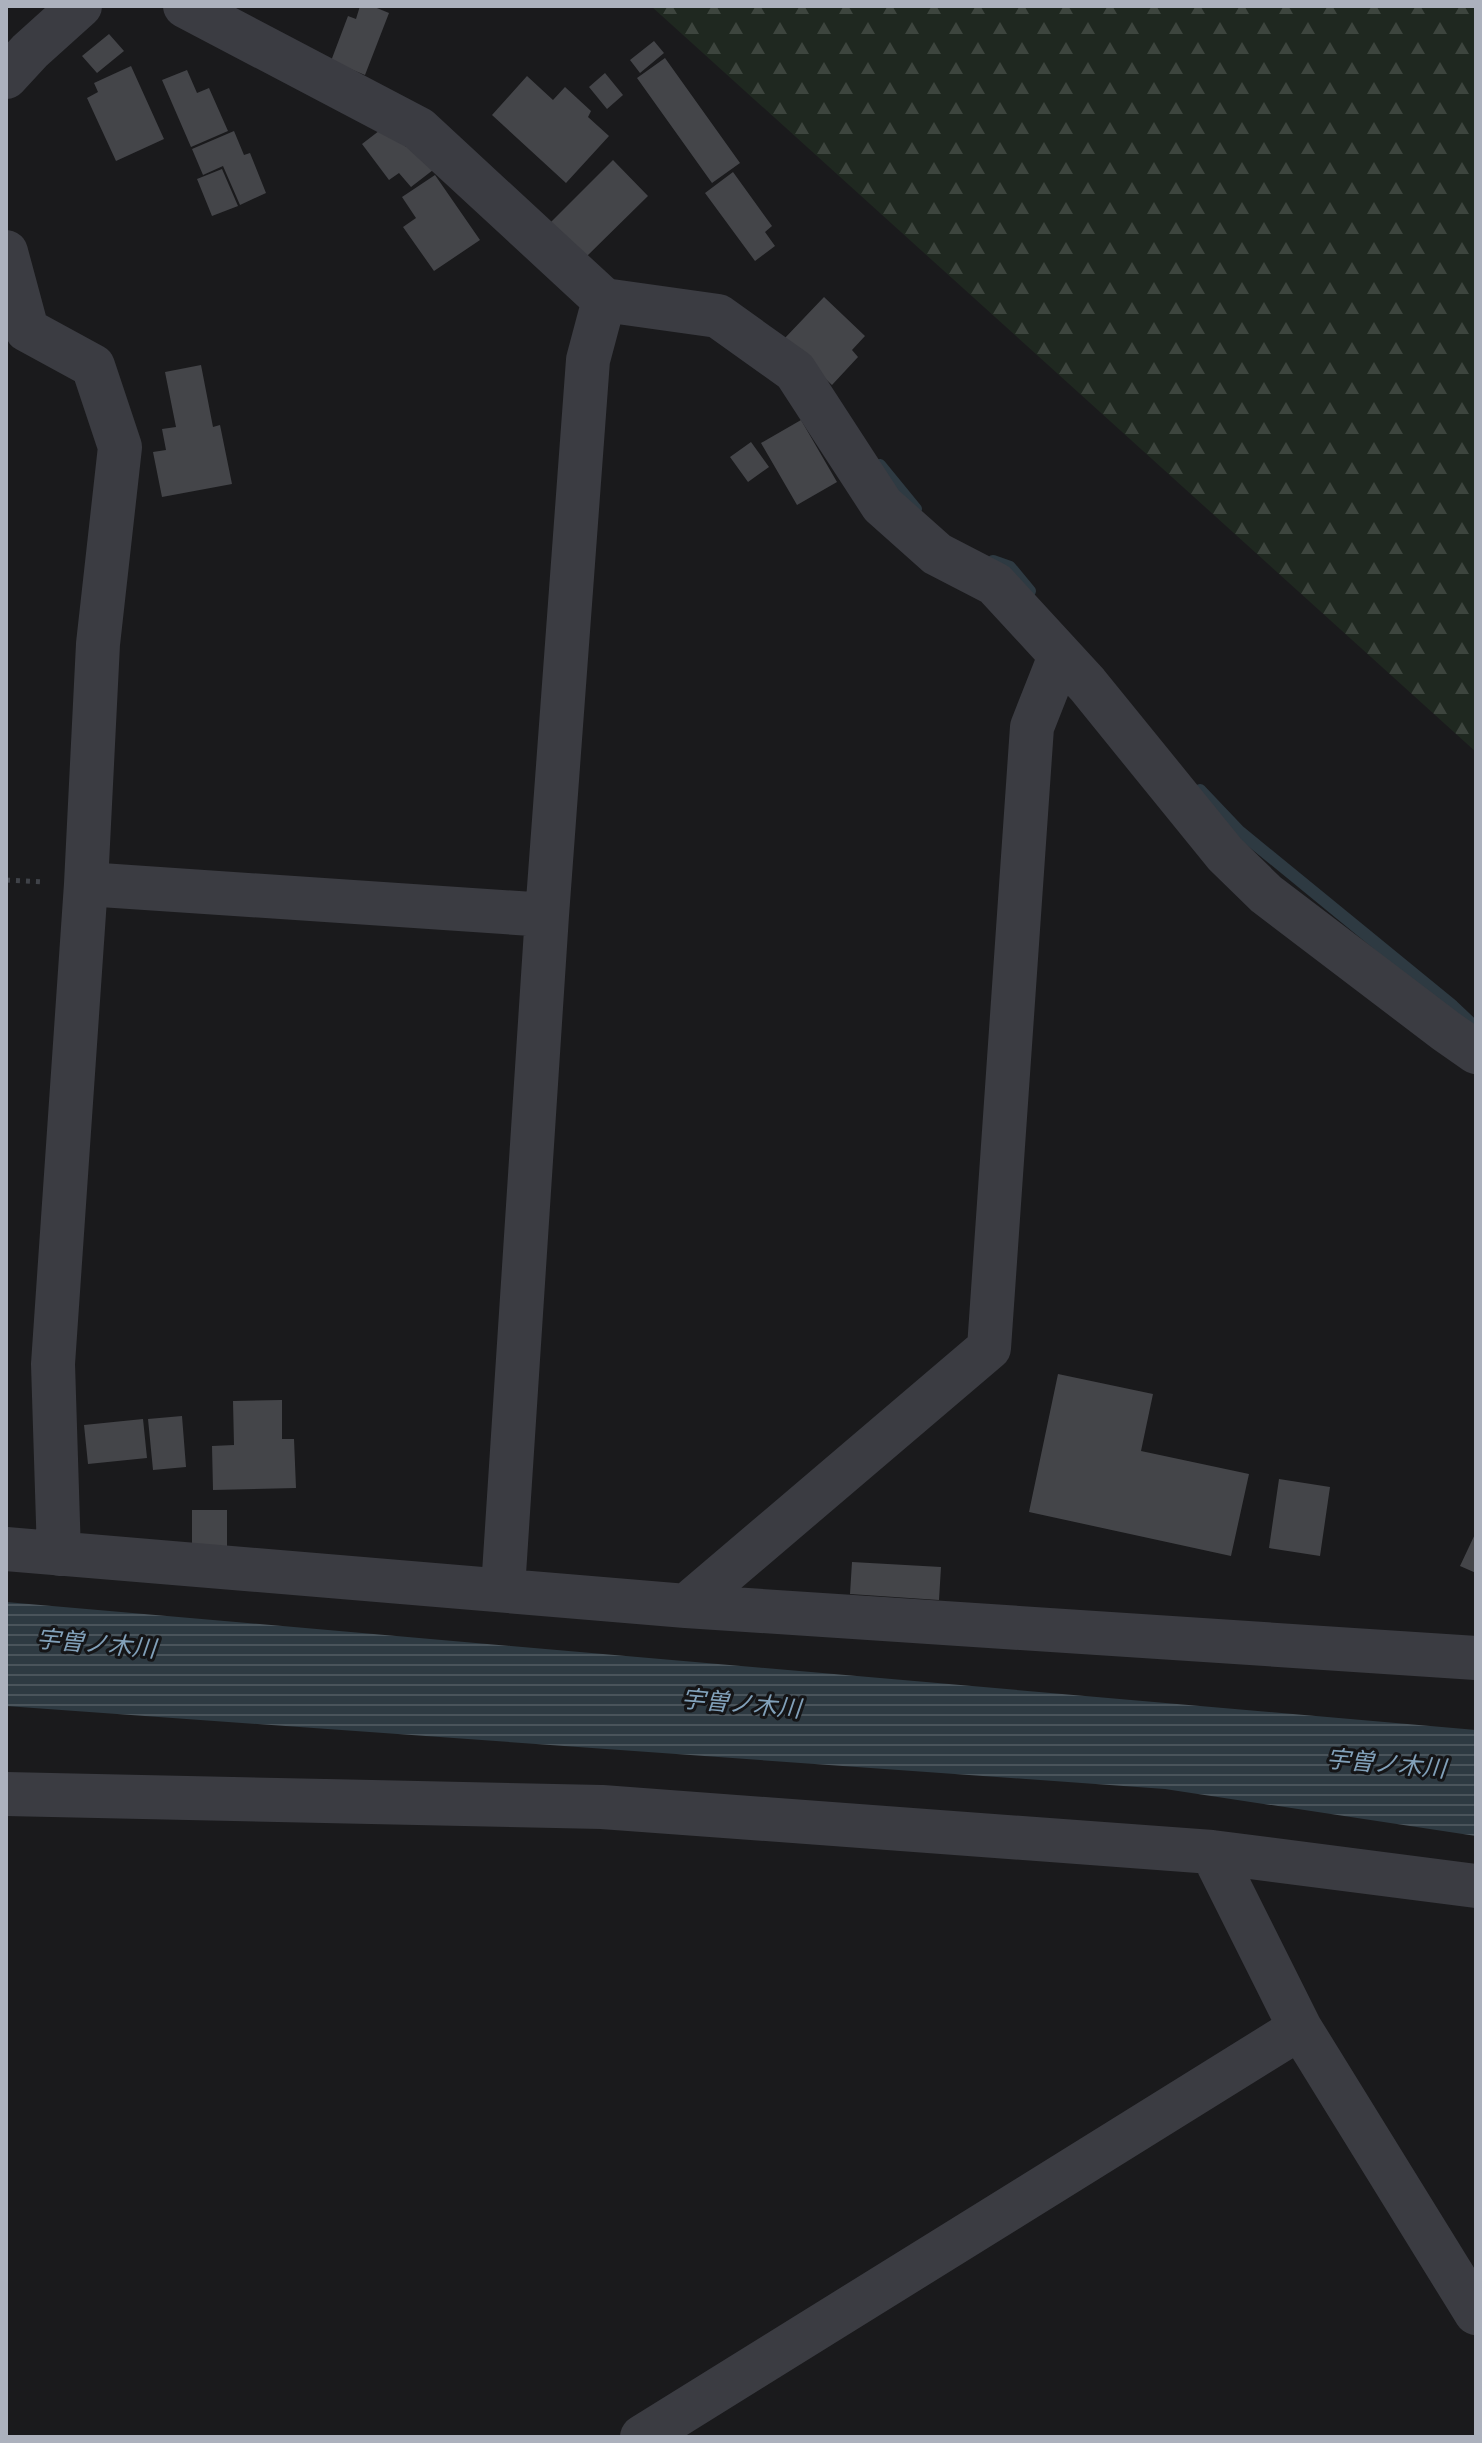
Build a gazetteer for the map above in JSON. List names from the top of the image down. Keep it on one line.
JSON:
{"water":["宇曽ノ木川"]}
